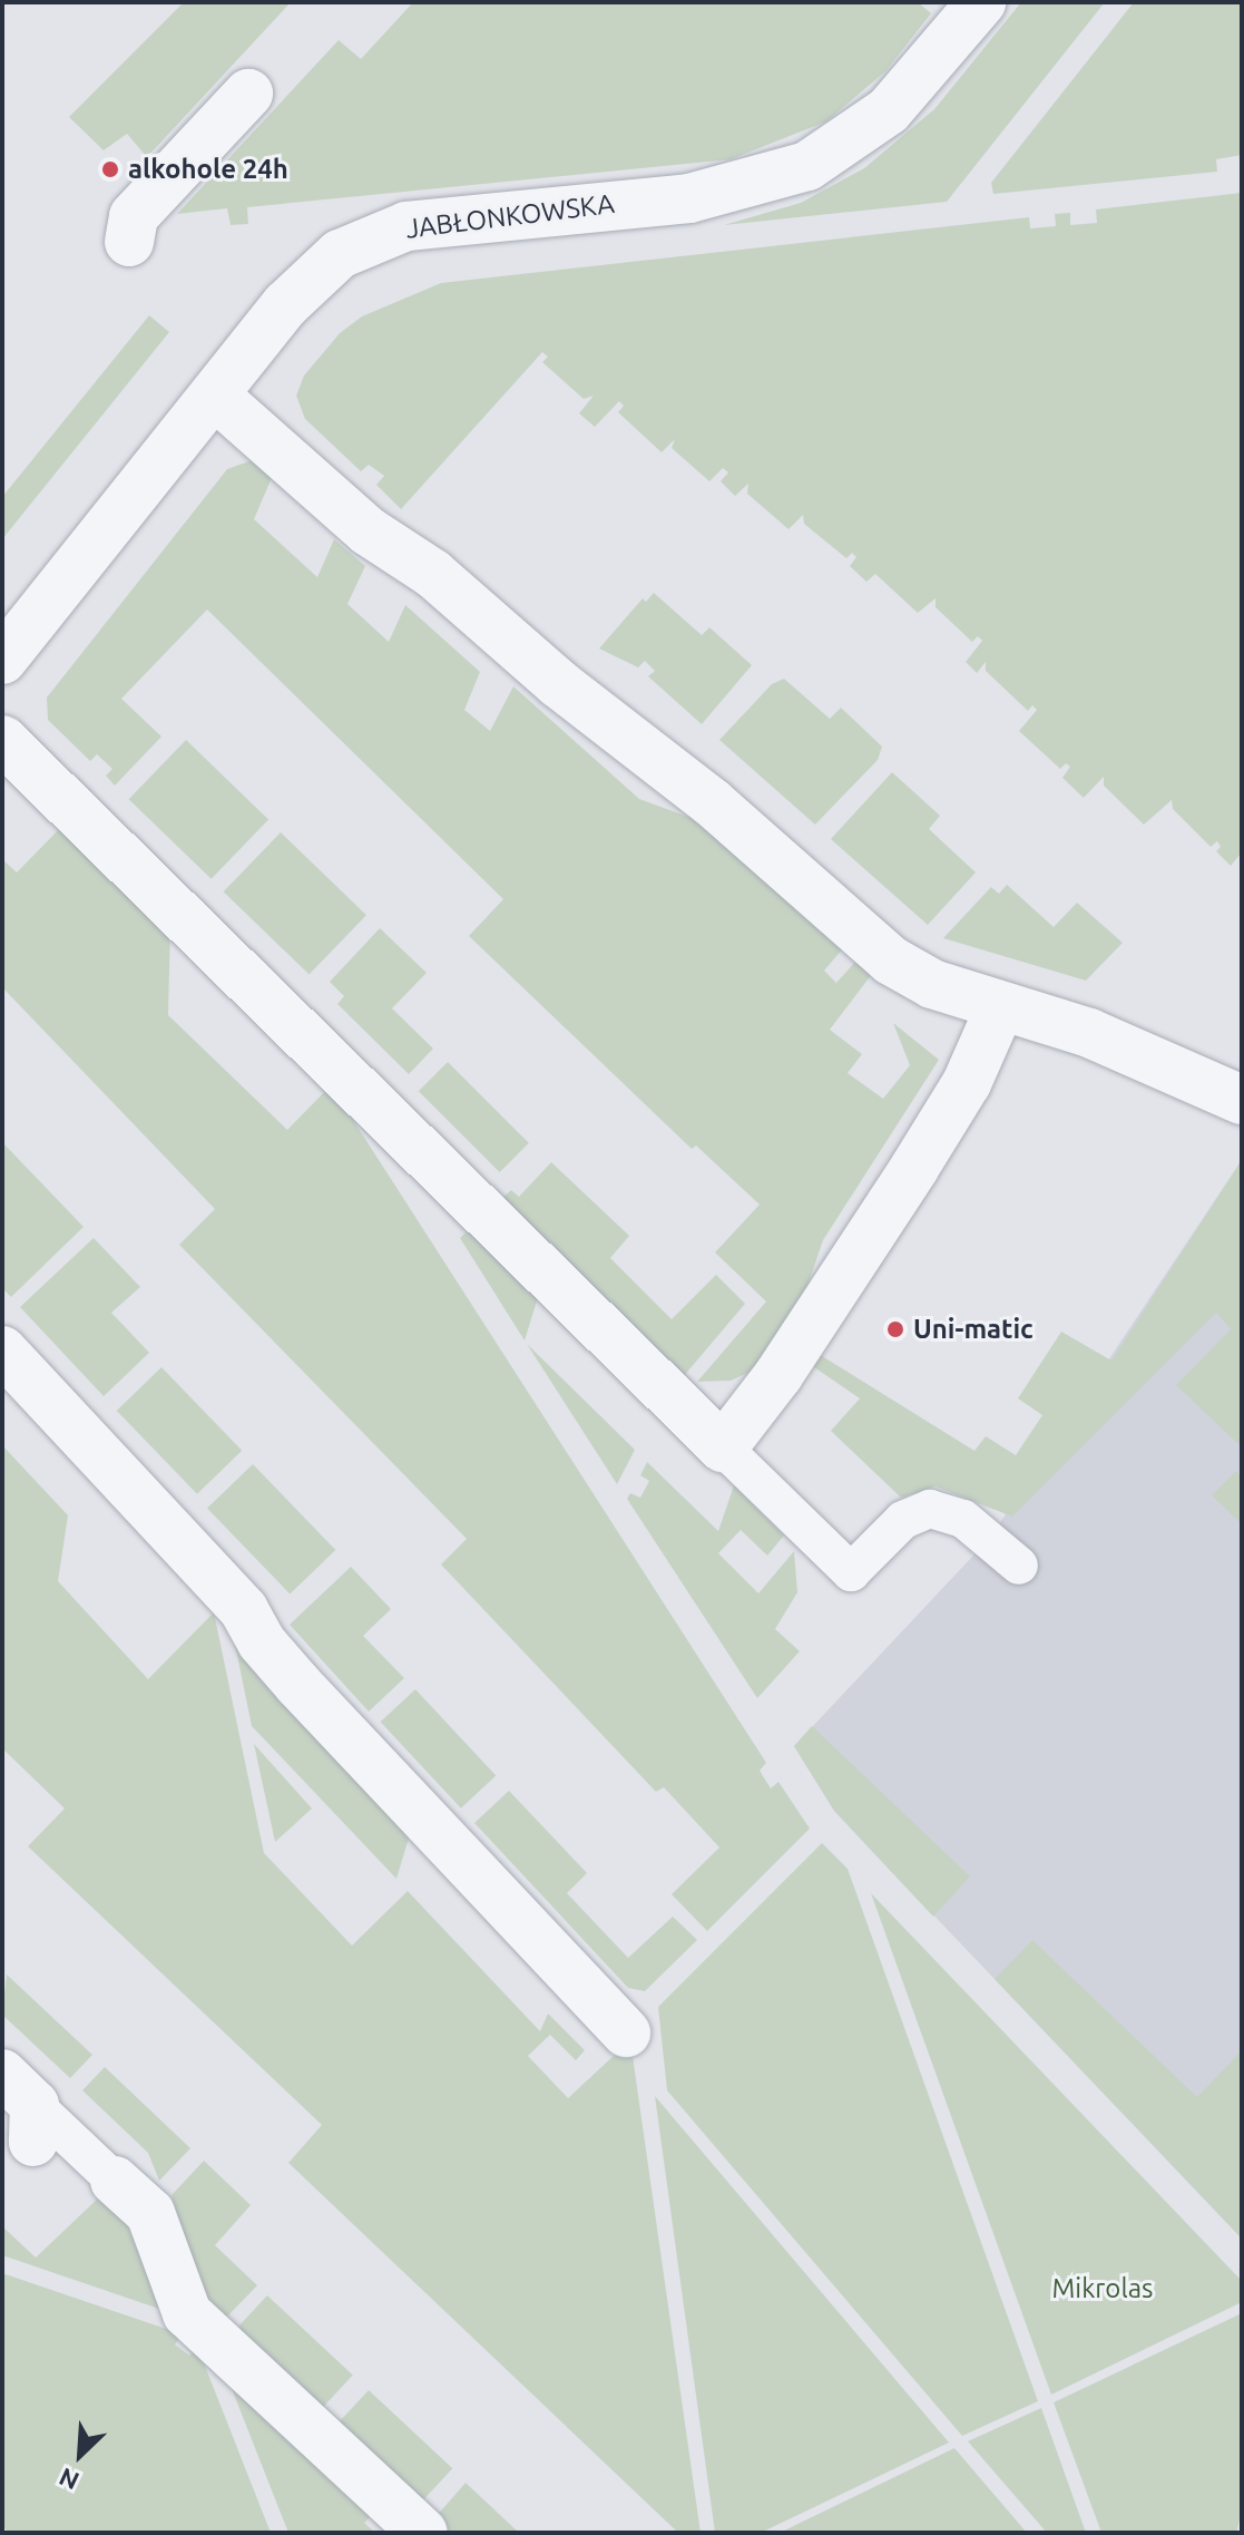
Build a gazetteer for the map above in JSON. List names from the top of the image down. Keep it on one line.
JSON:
{"streets":{"street":["JABŁONKOWSKA"]},"parks":["Mikrolas"],"places":["alkohole 24h","Uni-matic"],"north":"bottom left"}
